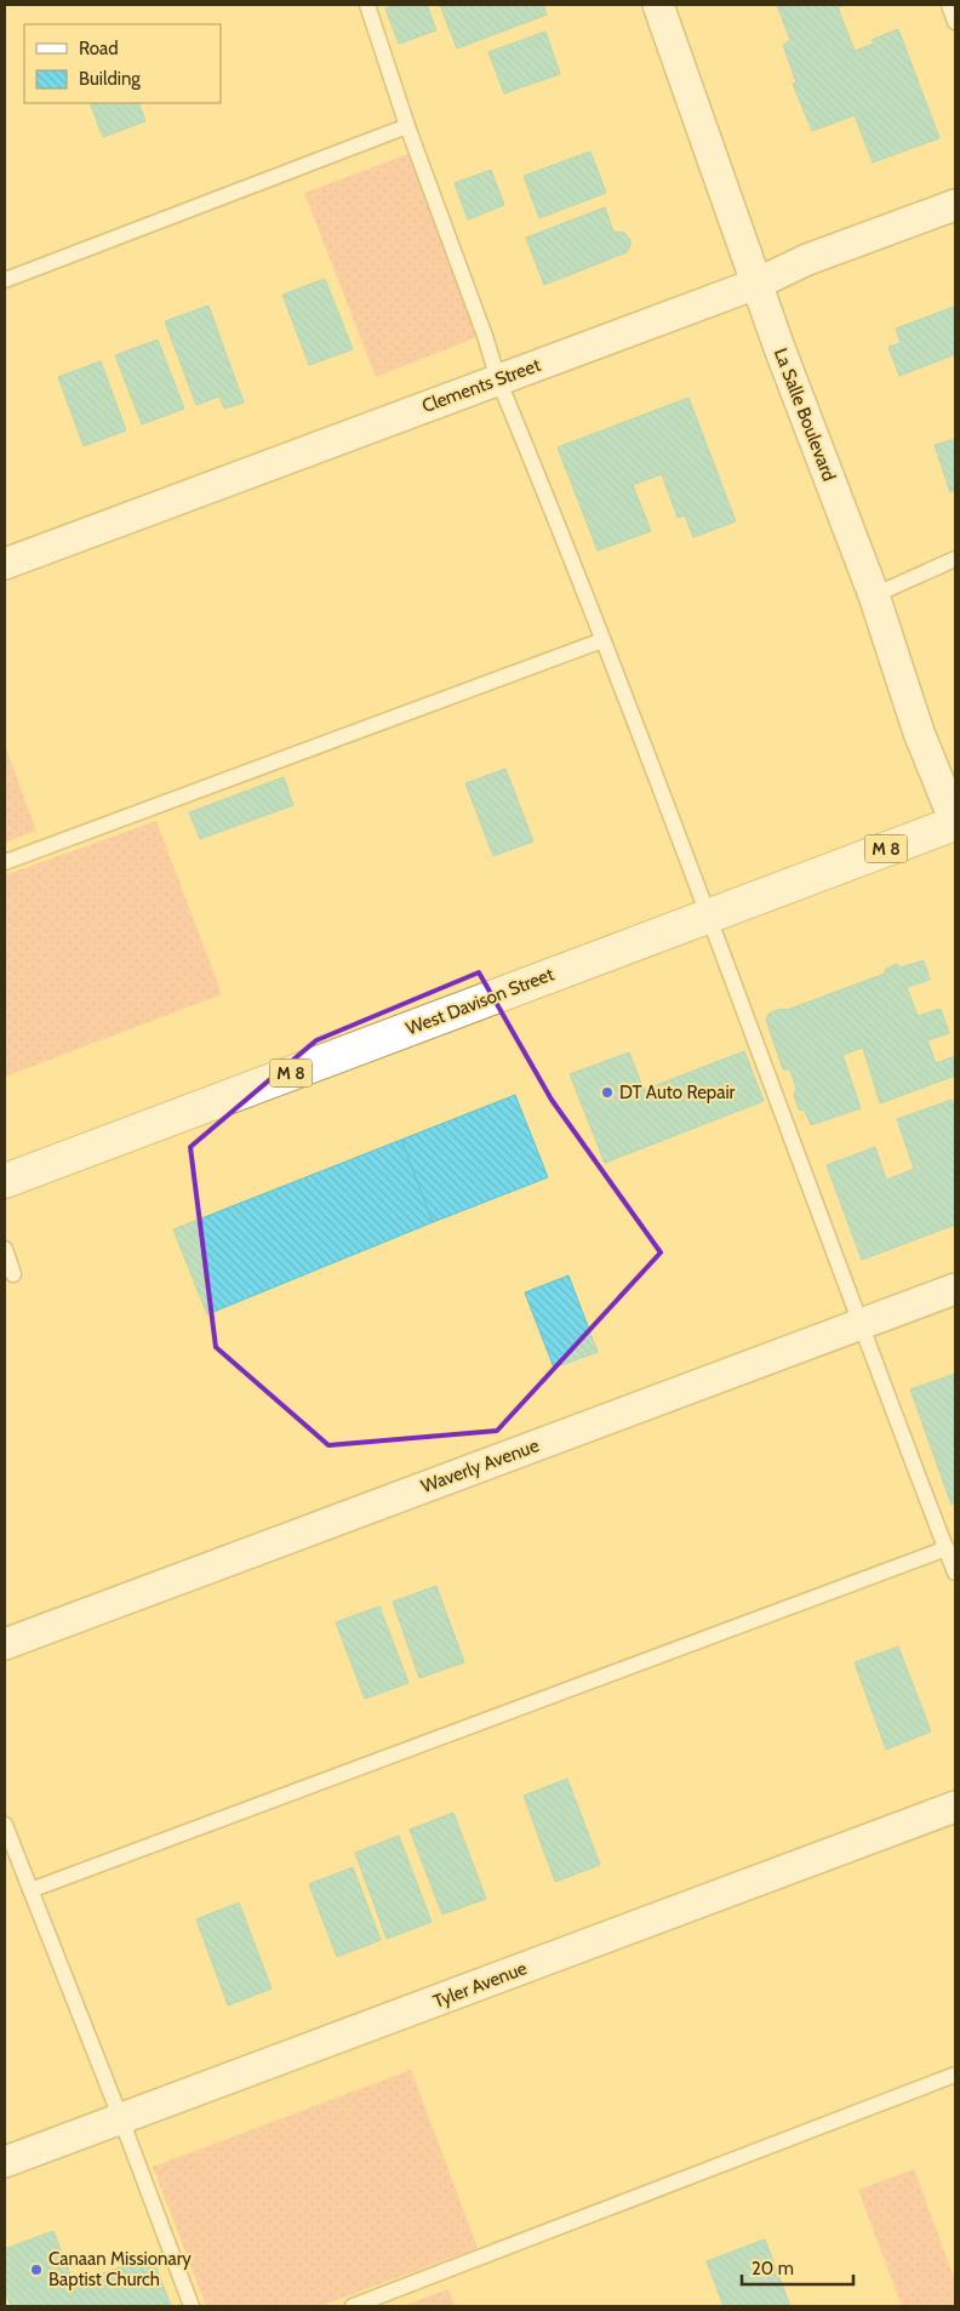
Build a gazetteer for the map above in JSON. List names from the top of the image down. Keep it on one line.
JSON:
{"streets":{"highway":["M 8","West Davison Street"],"street":["Clements Street","La Salle Boulevard","Waverly Avenue","Tyler Avenue"]},"crossings":[["Clements Street","La Salle Boulevard"],["La Salle Boulevard","West Davison Street"]],"places":["DT Auto Repair","Canaan Missionary Baptist Church"],"legend":["Road","Building"],"scale_bar":"20 m"}
